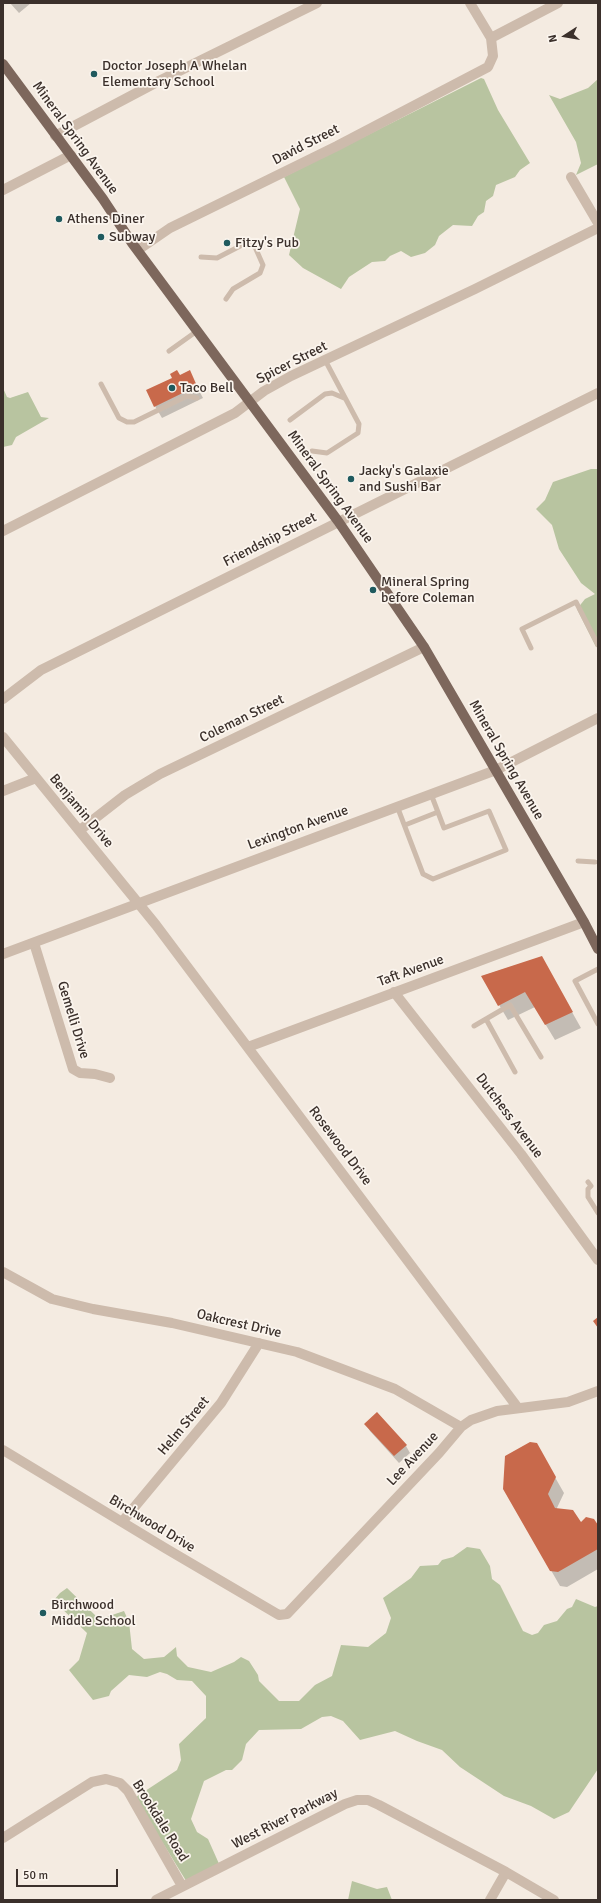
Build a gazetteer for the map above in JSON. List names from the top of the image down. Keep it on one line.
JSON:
{"streets":{"main road":["Mineral Spring Avenue"],"street":["David Street","Spicer Street","Friendship Street","Coleman Street","Benjamin Drive","Lexington Avenue","Taft Avenue","Gemelli Drive","Dutchess Avenue","Rosewood Drive","Oakcrest Drive","Helm Street","Lee Avenue","Birchwood Drive","West River Parkway","Brookdale Road"]},"crossings":[["Mineral Spring Avenue","David Street"],["Mineral Spring Avenue","Spicer Street"],["Mineral Spring Avenue","Friendship Street"],["Mineral Spring Avenue","Coleman Street"],["Mineral Spring Avenue","Lexington Avenue"],["Mineral Spring Avenue","Taft Avenue"],["Coleman Street","Benjamin Drive"],["Benjamin Drive","Lexington Avenue"],["Benjamin Drive","Rosewood Drive"],["Lexington Avenue","Gemelli Drive"],["Lexington Avenue","Rosewood Drive"],["Taft Avenue","Dutchess Avenue"],["Taft Avenue","Rosewood Drive"],["Rosewood Drive","Lee Avenue"],["Oakcrest Drive","Helm Street"],["Oakcrest Drive","Lee Avenue"],["Helm Street","Birchwood Drive"],["Lee Avenue","Birchwood Drive"],["West River Parkway","Brookdale Road"]],"places":["Doctor Joseph A Whelan Elementary School","Athens Diner","Subway","Fitzy's Pub","Taco Bell","Jacky's Galaxie and Sushi Bar","Mineral Spring before Coleman","Birchwood Middle School"],"scale_bar":"50 m","north":"left"}
